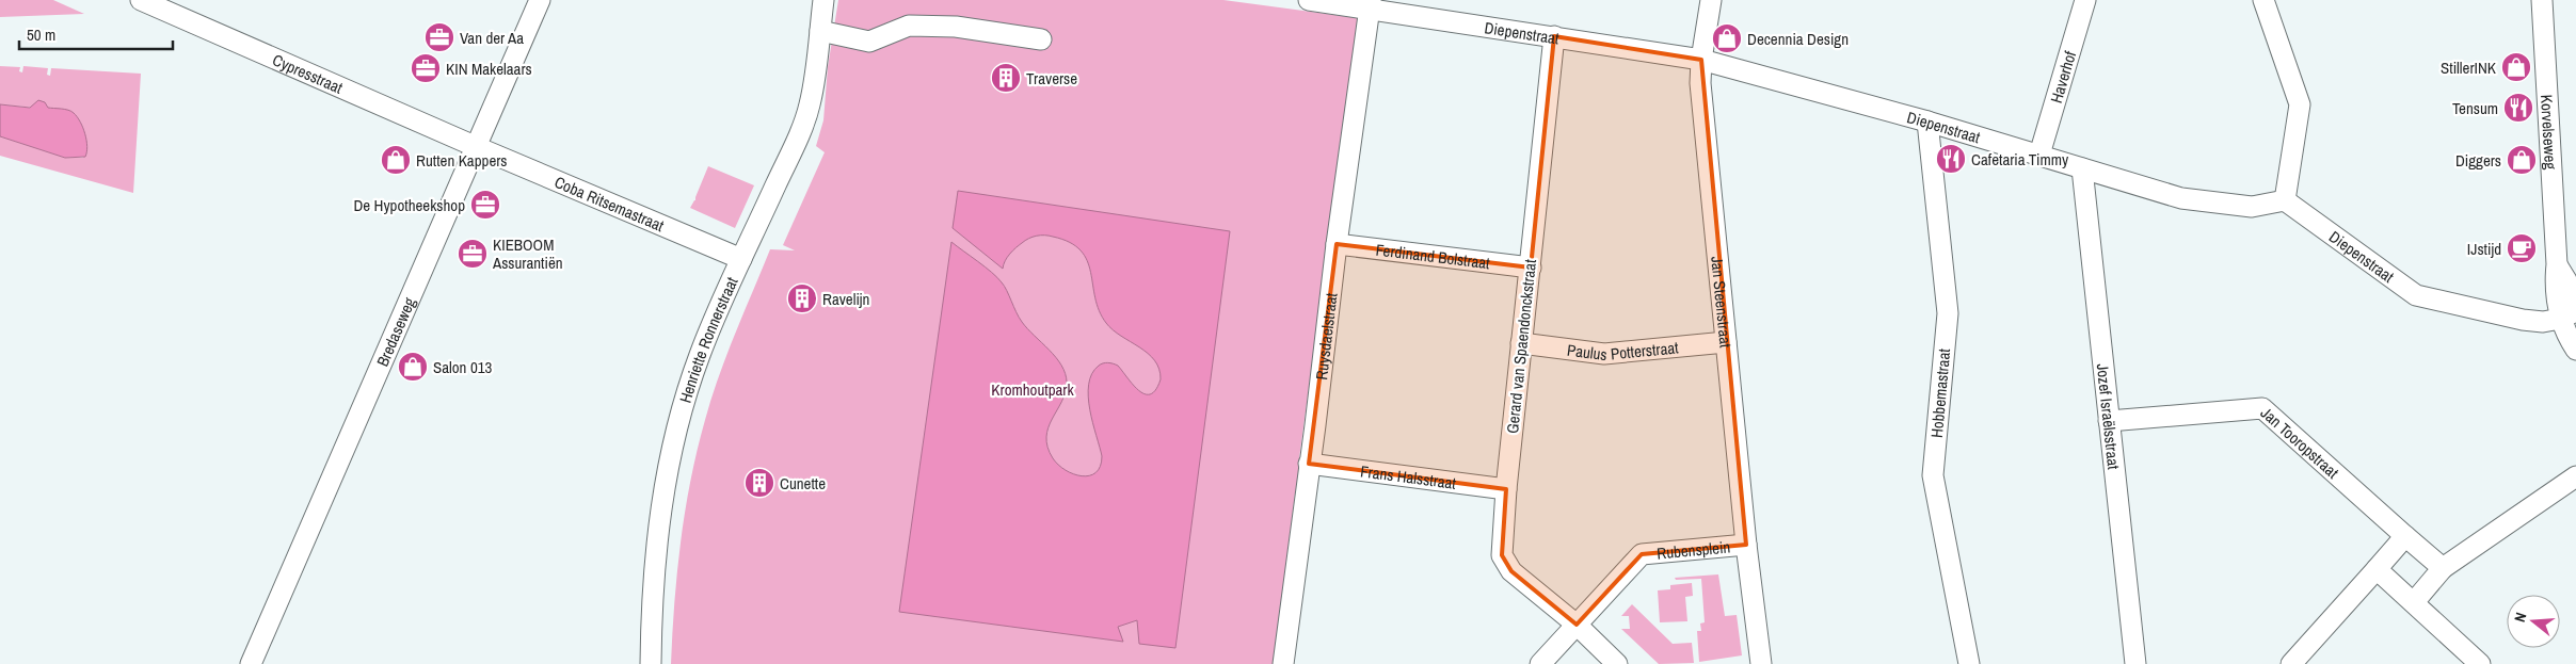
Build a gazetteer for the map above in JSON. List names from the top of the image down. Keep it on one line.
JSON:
{"streets":{"street":["Diepenstraat","Cypresstraat","Haverhof","Korvelseweg","Coba Ritsemastraat","Ferdinand Bolstraat","Jan Steenstraat","Bredaseweg","Ruysdaelstraat","Henriette Ronnerstraat","Gerard van Spaendonckstraat","Paulus Potterstraat","Hobbemastraat","Jozef Israëlsstraat","Jan Tooropstraat","Frans Halsstraat","Rubensplein"]},"crossings":[["Diepenstraat","Haverhof"],["Diepenstraat","Korvelseweg"],["Diepenstraat","Jan Steenstraat"],["Diepenstraat","Ruysdaelstraat"],["Diepenstraat","Gerard van Spaendonckstraat"],["Diepenstraat","Hobbemastraat"],["Diepenstraat","Jozef Israëlsstraat"],["Cypresstraat","Coba Ritsemastraat"],["Cypresstraat","Bredaseweg"],["Coba Ritsemastraat","Bredaseweg"],["Coba Ritsemastraat","Henriette Ronnerstraat"],["Ferdinand Bolstraat","Ruysdaelstraat"],["Ferdinand Bolstraat","Gerard van Spaendonckstraat"],["Jan Steenstraat","Paulus Potterstraat"],["Jan Steenstraat","Rubensplein"],["Ruysdaelstraat","Frans Halsstraat"],["Gerard van Spaendonckstraat","Paulus Potterstraat"],["Gerard van Spaendonckstraat","Frans Halsstraat"],["Gerard van Spaendonckstraat","Rubensplein"],["Jozef Israëlsstraat","Jan Tooropstraat"]],"parks":["Kromhoutpark"],"places":{"office":["Van der Aa","KIN Makelaars","De Hypotheekshop","KIEBOOM Assurantiën"],"shop":["Decennia Design","StillerINK","Rutten Kappers","Diggers","Salon 013"],"building":["Traverse","Ravelijn","Cunette"],"restaurant":["Tensum","Cafetaria Timmy"],"cafe":["IJstijd"]},"scale_bar":"50 m","north":"left"}
